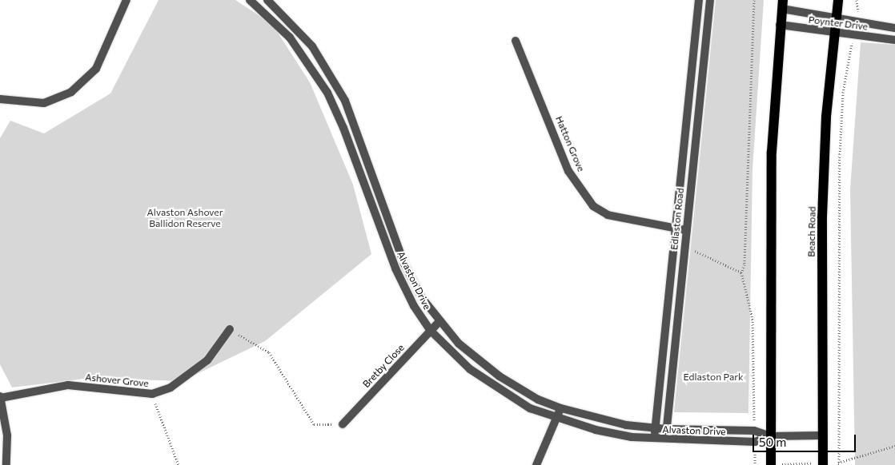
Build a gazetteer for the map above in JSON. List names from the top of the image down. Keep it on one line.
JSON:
{"streets":{"main road":["Beach Road"],"street":["Poynter Drive","Hatton Grove","Edlaston Road","Alvaston Drive","Bretby Close","Ashover Grove"]},"crossings":[["Poynter Drive","Beach Road"],["Hatton Grove","Edlaston Road"],["Edlaston Road","Alvaston Drive"],["Beach Road","Alvaston Drive"],["Alvaston Drive","Bretby Close"]],"parks":["Alvaston Ashover Ballidon Reserve","Edlaston Park"],"scale_bar":"50 m"}
